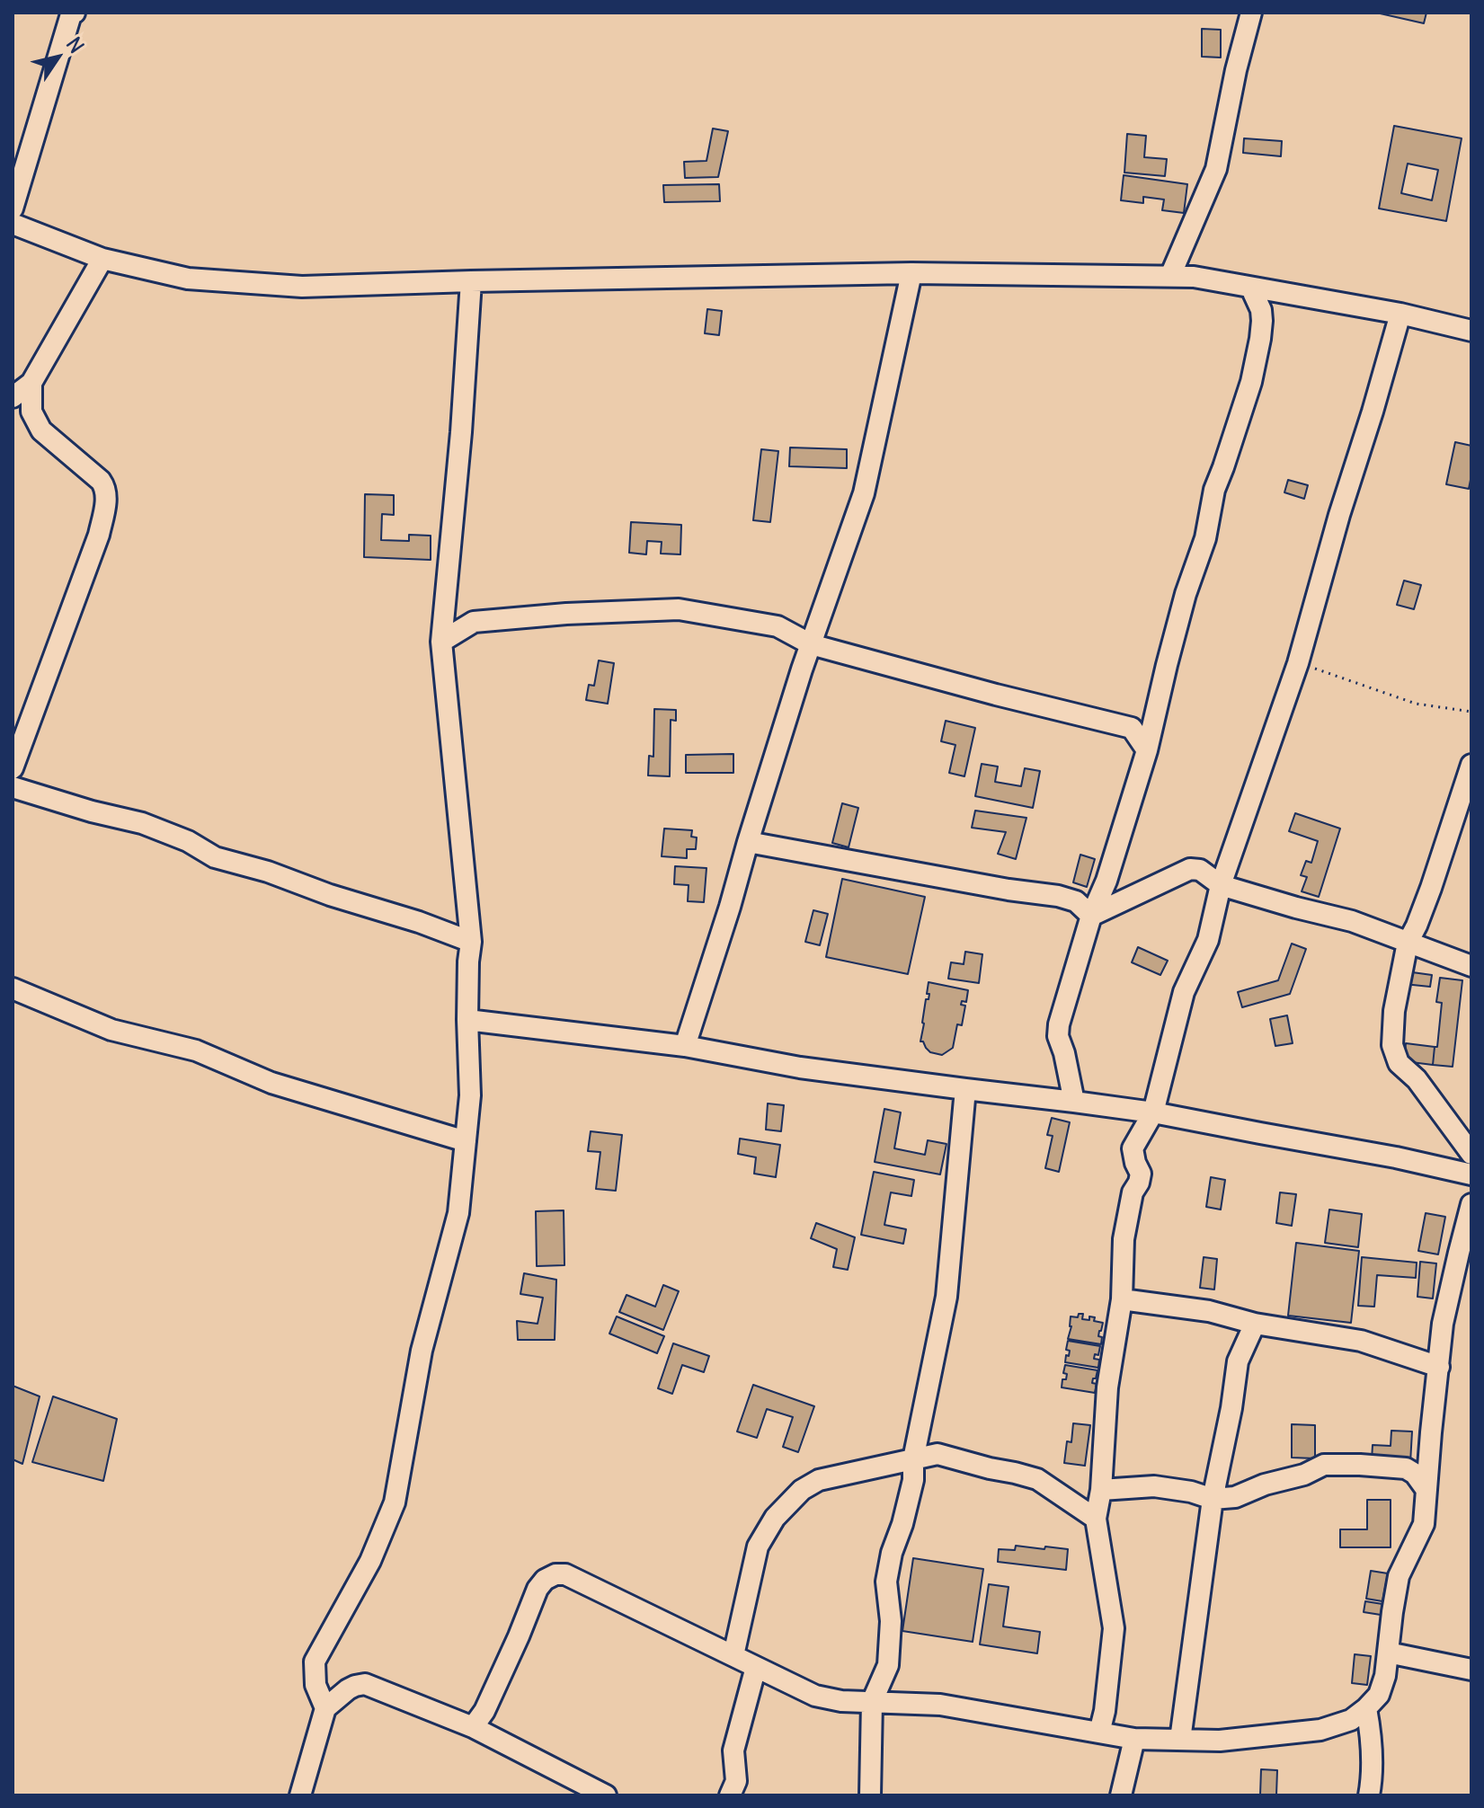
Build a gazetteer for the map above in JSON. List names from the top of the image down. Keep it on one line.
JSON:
{"north":"top right"}
